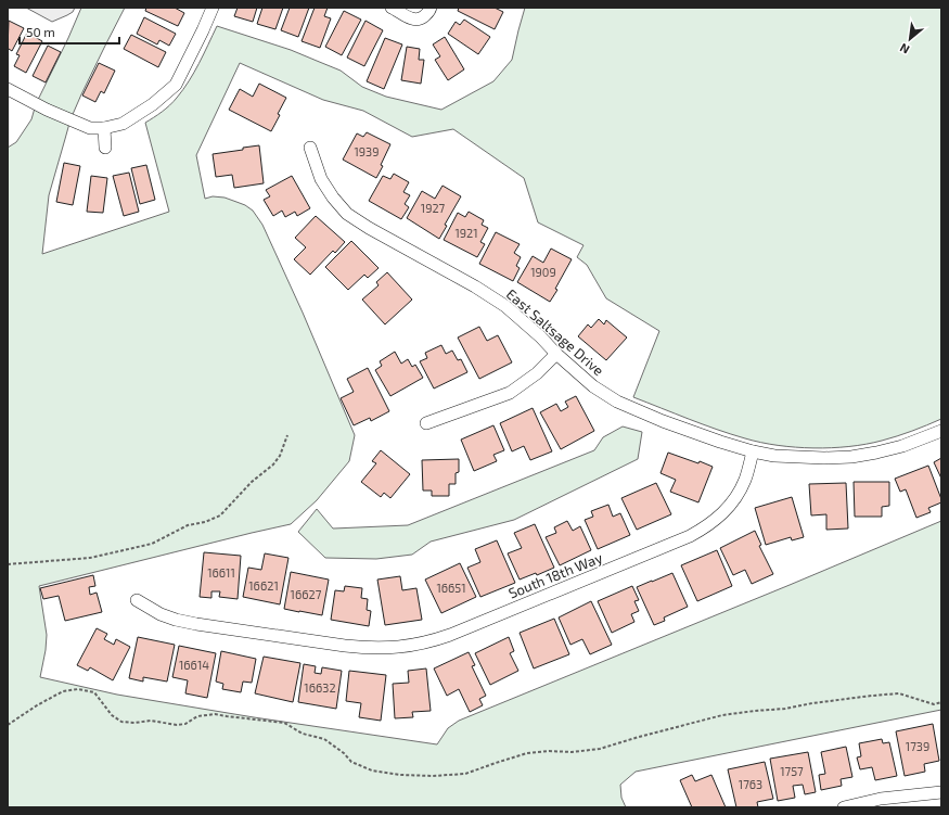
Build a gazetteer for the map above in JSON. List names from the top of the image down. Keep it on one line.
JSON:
{"streets":{"street":["East Saltsage Drive","South 18th Way"]},"crossings":[["East Saltsage Drive","South 18th Way"]],"house_numbers":["1939","1927","1921","1909","16611","16621","16651","16627","16614","16632","1739","1757","1763"],"scale_bar":"50 m","north":"bottom left"}
